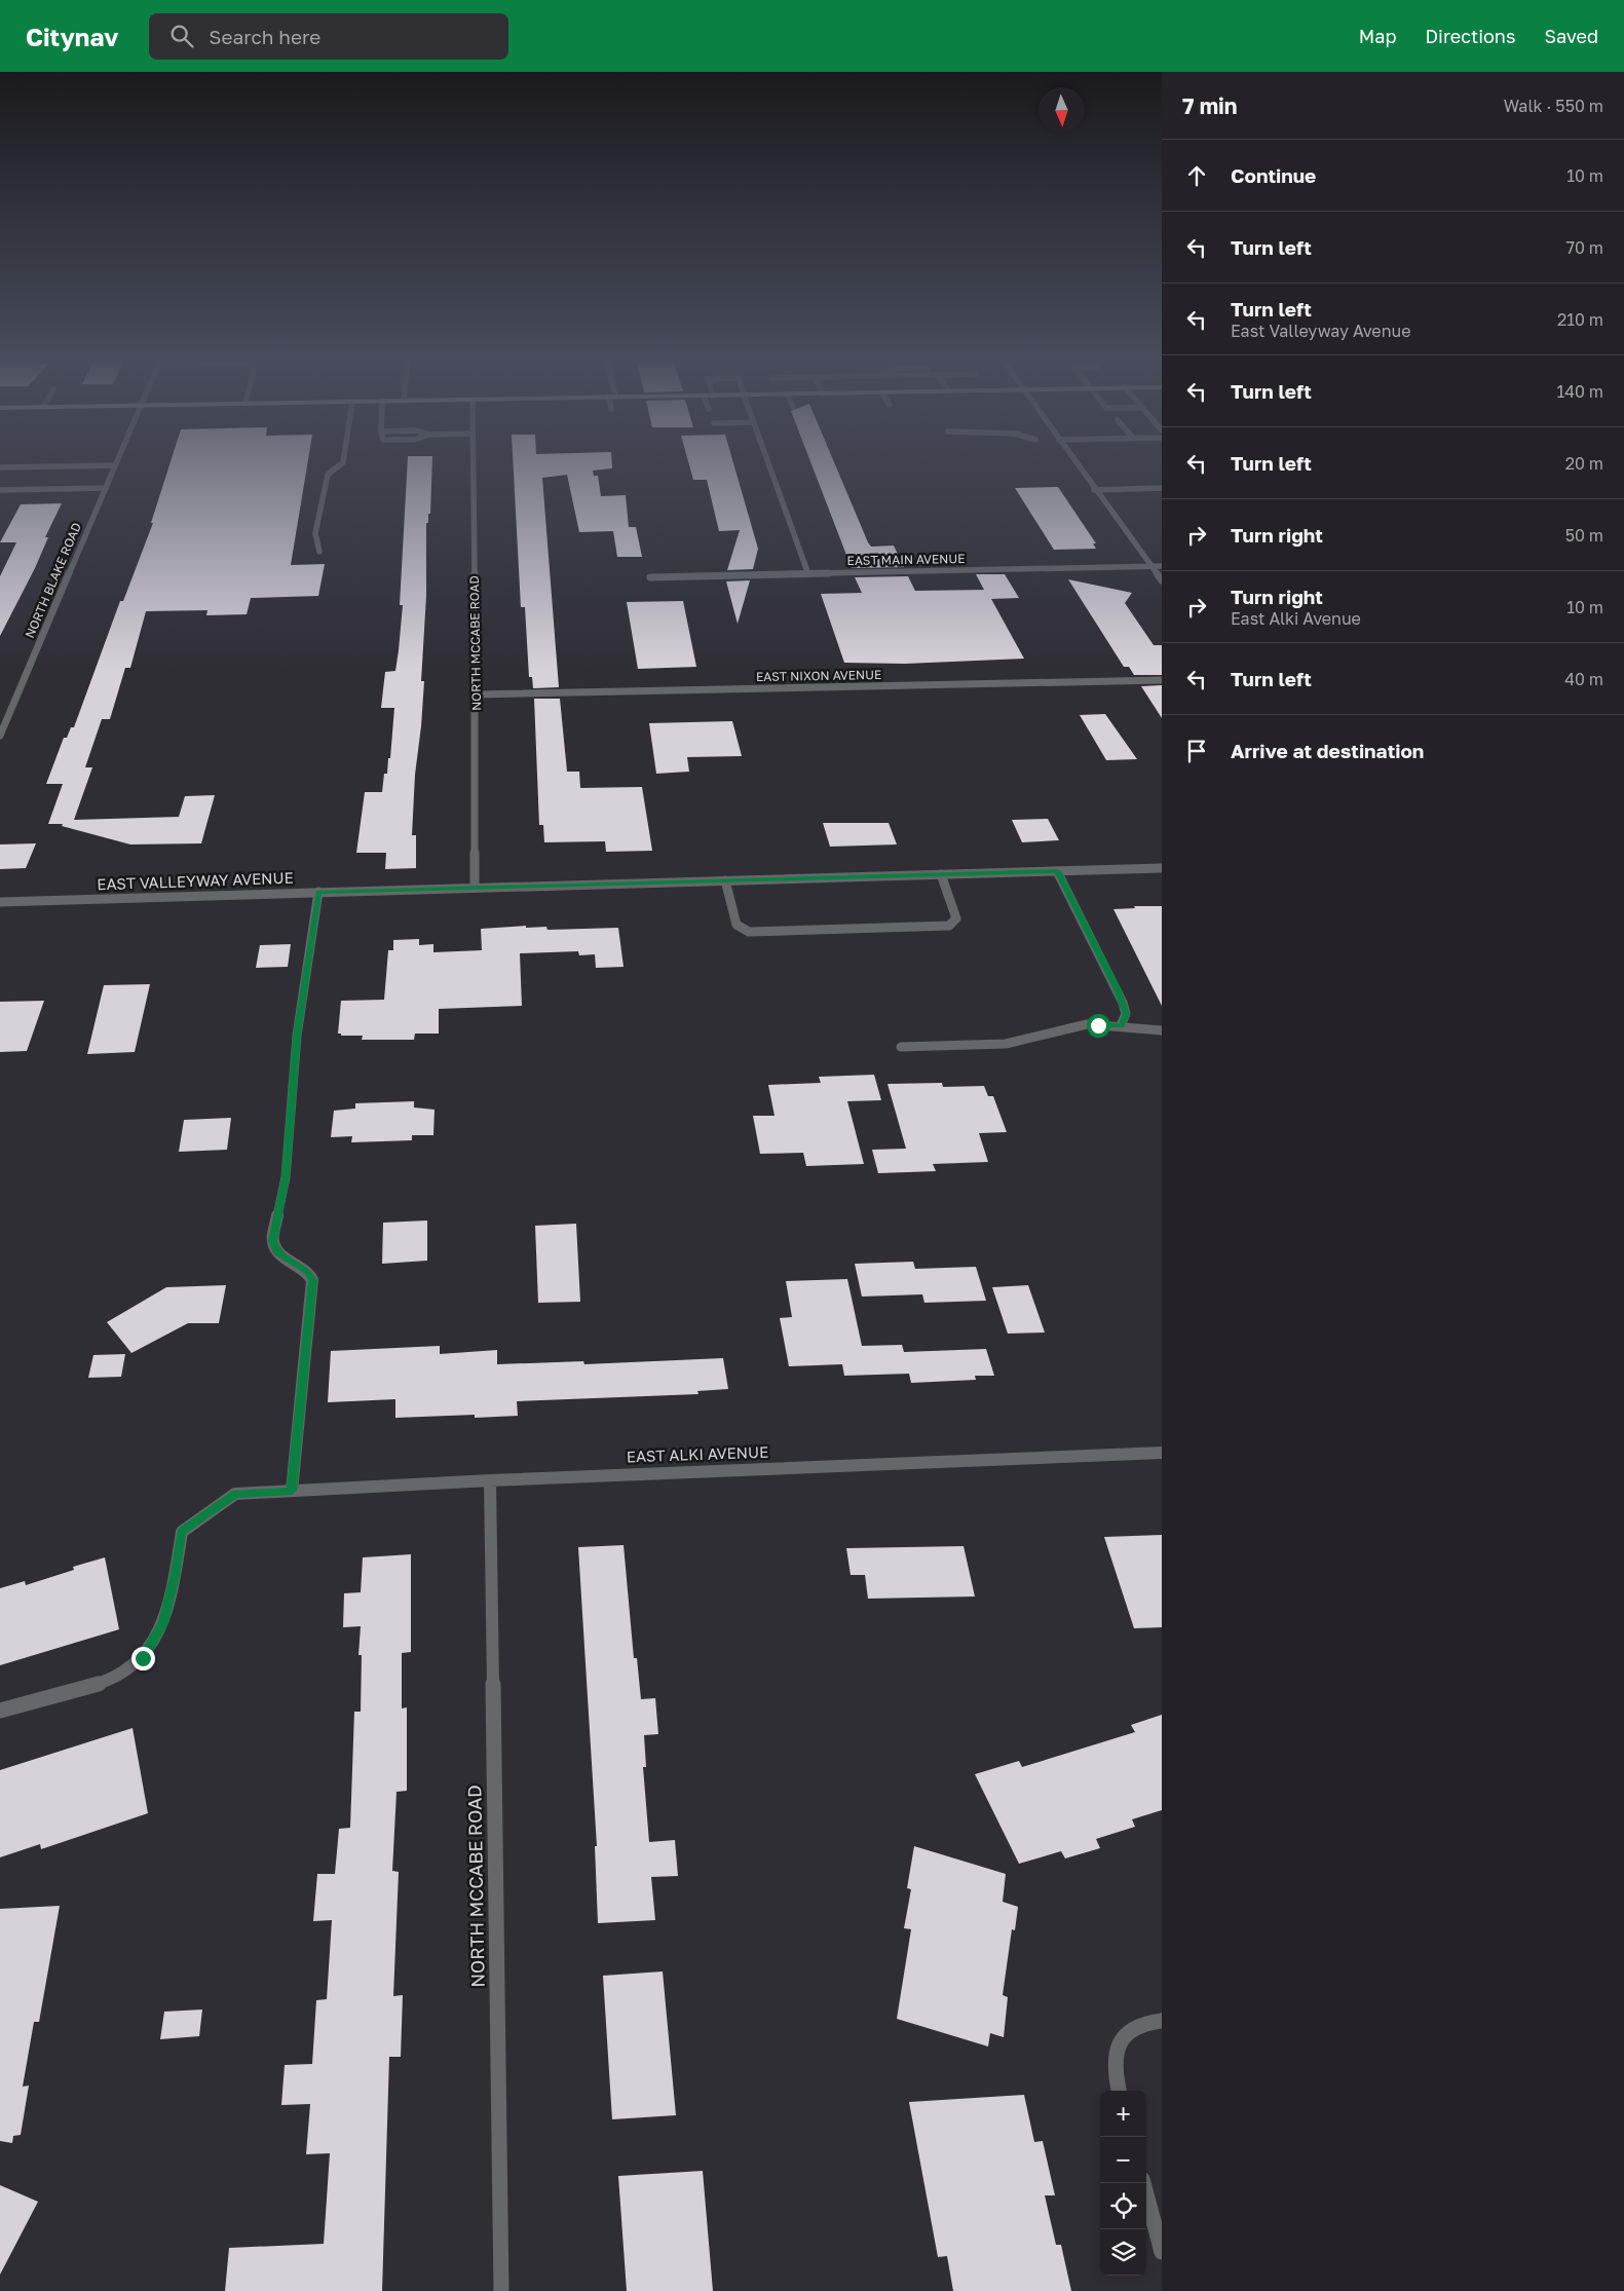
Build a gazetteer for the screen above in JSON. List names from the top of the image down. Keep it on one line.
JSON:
{"streets":{"street":["EAST MAIN AVENUE","NORTH BLAKE ROAD","NORTH MCCABE ROAD","EAST NIXON AVENUE","EAST VALLEYWAY AVENUE","EAST ALKI AVENUE"]},"crossings":[["NORTH MCCABE ROAD","EAST NIXON AVENUE"],["NORTH MCCABE ROAD","EAST VALLEYWAY AVENUE"],["NORTH MCCABE ROAD","EAST ALKI AVENUE"]],"north":"bottom","page":{"header":"Citynav","search":"Search here","nav":["Map","Directions","Saved"],"heading":["7 min","Walk · 550 m"],"list":[["Continue","10 m"],["Turn left","70 m"],["Turn left","East Valleyway Avenue","210 m"],["Turn left","140 m"],["Turn left","20 m"],["Turn right","50 m"],["Turn right","East Alki Avenue","10 m"],["Turn left","40 m"],"Arrive at destination"],"map_buttons":["+","−"]}}
